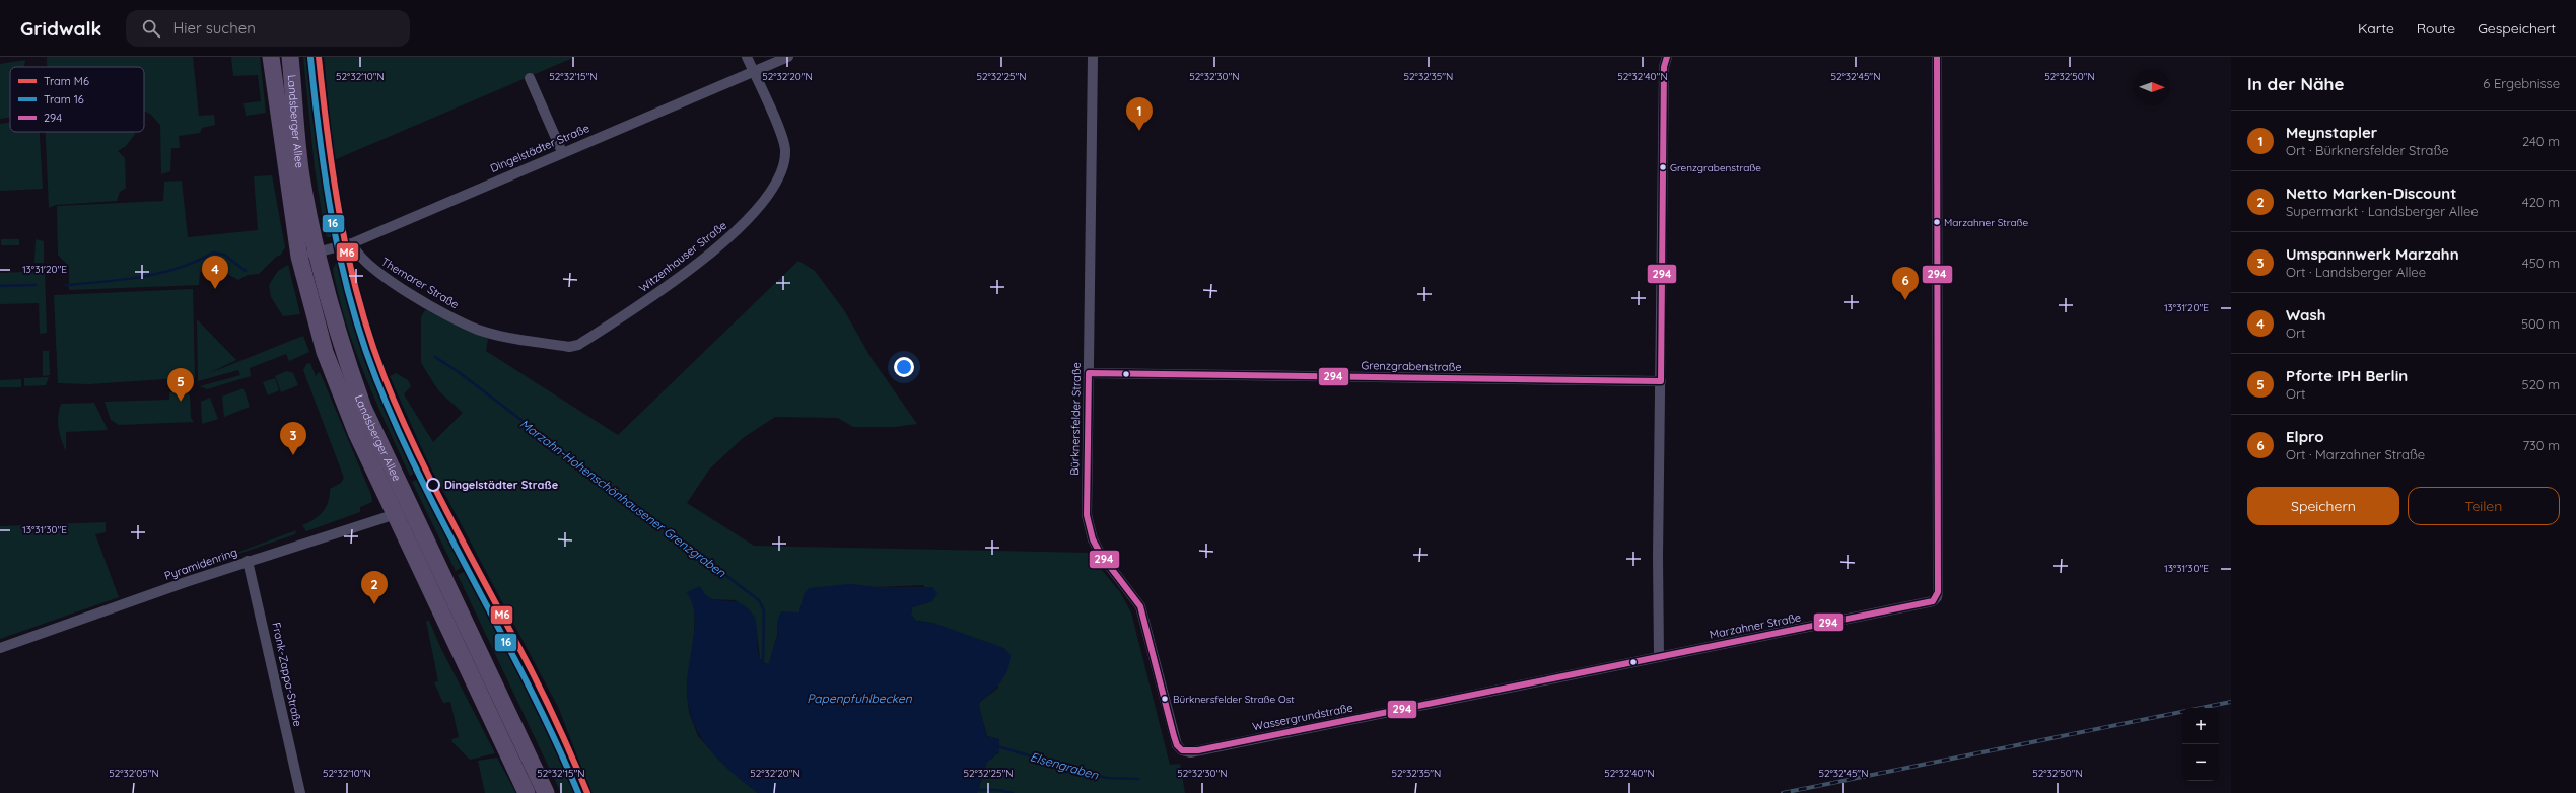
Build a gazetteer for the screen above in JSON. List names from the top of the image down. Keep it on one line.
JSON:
{"streets":{"main road":["Landsberger Allee"],"street":["Dingelstädter Straße","Witzenhauser Straße","Themarer Straße","Grenzgrabenstraße","Bürknersfelder Straße","Pyramidenring","Marzahner Straße","Frank-Zappa-Straße","Wassergrundstraße"]},"crossings":[["Landsberger Allee","Dingelstädter Straße"],["Landsberger Allee","Pyramidenring"],["Dingelstädter Straße","Witzenhauser Straße"],["Dingelstädter Straße","Themarer Straße"],["Witzenhauser Straße","Themarer Straße"],["Grenzgrabenstraße","Bürknersfelder Straße"],["Bürknersfelder Straße","Wassergrundstraße"],["Pyramidenring","Frank-Zappa-Straße"],["Marzahner Straße","Wassergrundstraße"]],"water":["Marzahn-Hohenschönhausener Grenzgraben","Papenpfuhlbecken","Elsengraben"],"places":["Grenzgrabenstraße","Marzahner Straße","Dingelstädter Straße","Bürknersfelder Straße Ost"],"lines":["tram line M6","transit line 294","tram line 16"],"legend":["Tram M6","Tram 16","294"],"north":"right","page":{"header":"Gridwalk","search":"Hier suchen","nav":["Karte","Route","Gespeichert"],"heading":["In der Nähe","6 Ergebnisse"],"pins":["1","4","6","5","3","2"],"list":[{"mark":"1","name":"Meynstapler","note":"Ort · Bürknersfelder Straße","value":"240 m"},{"mark":"2","name":"Netto Marken-Discount","note":"Supermarkt · Landsberger Allee","value":"420 m"},{"mark":"3","name":"Umspannwerk Marzahn","note":"Ort · Landsberger Allee","value":"450 m"},{"mark":"4","name":"Wash","note":"Ort","value":"500 m"},{"mark":"5","name":"Pforte IPH Berlin","note":"Ort","value":"520 m"},{"mark":"6","name":"Elpro","note":"Ort · Marzahner Straße","value":"730 m"}],"buttons":["Speichern","Teilen"],"map_buttons":["+","−"]},"coordinates":["52°32'10\"N","52°32'15\"N","52°32'20\"N","52°32'25\"N","52°32'30\"N","52°32'35\"N","52°32'40\"N","52°32'45\"N","52°32'50\"N","13°31'20\"E","13°31'30\"E","52°32'05\"N"]}
